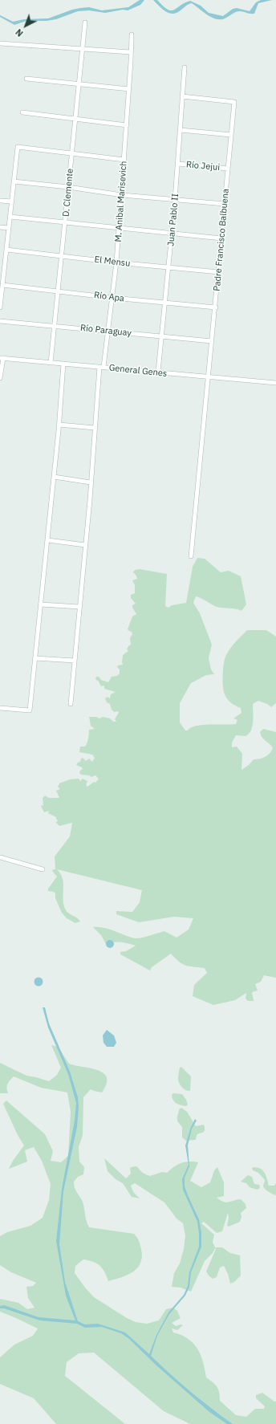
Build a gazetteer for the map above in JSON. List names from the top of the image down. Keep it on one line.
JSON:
{"streets":{"street":["Río Jejui","D. Clemente","M. Anibal Marisevich","Juan Pablo II","Padre Francisco Balbuena","El Mensu","Río Apa","Río Paraguay","General Genes"]},"crossings":[["Río Jejui","Juan Pablo II"],["Río Jejui","Padre Francisco Balbuena"],["D. Clemente","El Mensu"],["D. Clemente","Río Apa"],["D. Clemente","Río Paraguay"],["D. Clemente","General Genes"],["M. Anibal Marisevich","El Mensu"],["M. Anibal Marisevich","Río Apa"],["M. Anibal Marisevich","Río Paraguay"],["M. Anibal Marisevich","General Genes"],["Juan Pablo II","Padre Francisco Balbuena"],["Juan Pablo II","El Mensu"],["Juan Pablo II","Río Apa"],["Juan Pablo II","Río Paraguay"],["Juan Pablo II","General Genes"],["Padre Francisco Balbuena","El Mensu"],["Padre Francisco Balbuena","Río Apa"],["Padre Francisco Balbuena","Río Paraguay"],["Padre Francisco Balbuena","General Genes"]],"north":"bottom left"}
